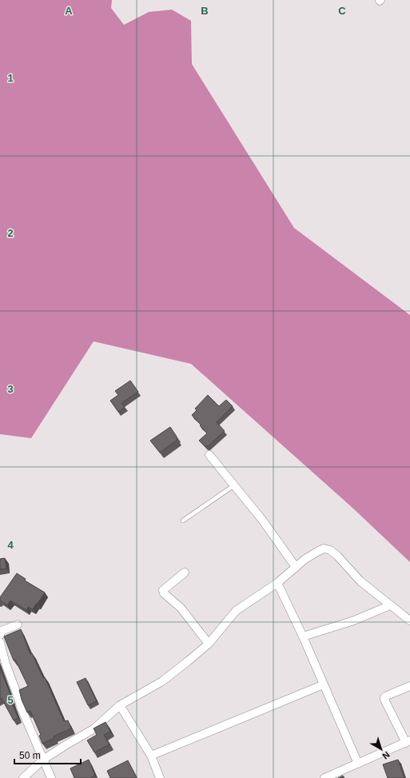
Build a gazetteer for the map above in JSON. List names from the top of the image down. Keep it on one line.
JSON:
{"scale_bar":"50 m","north":"bottom right","grid":{"columns":["A","B","C"],"rows":["1","2","3","4","5"]}}
